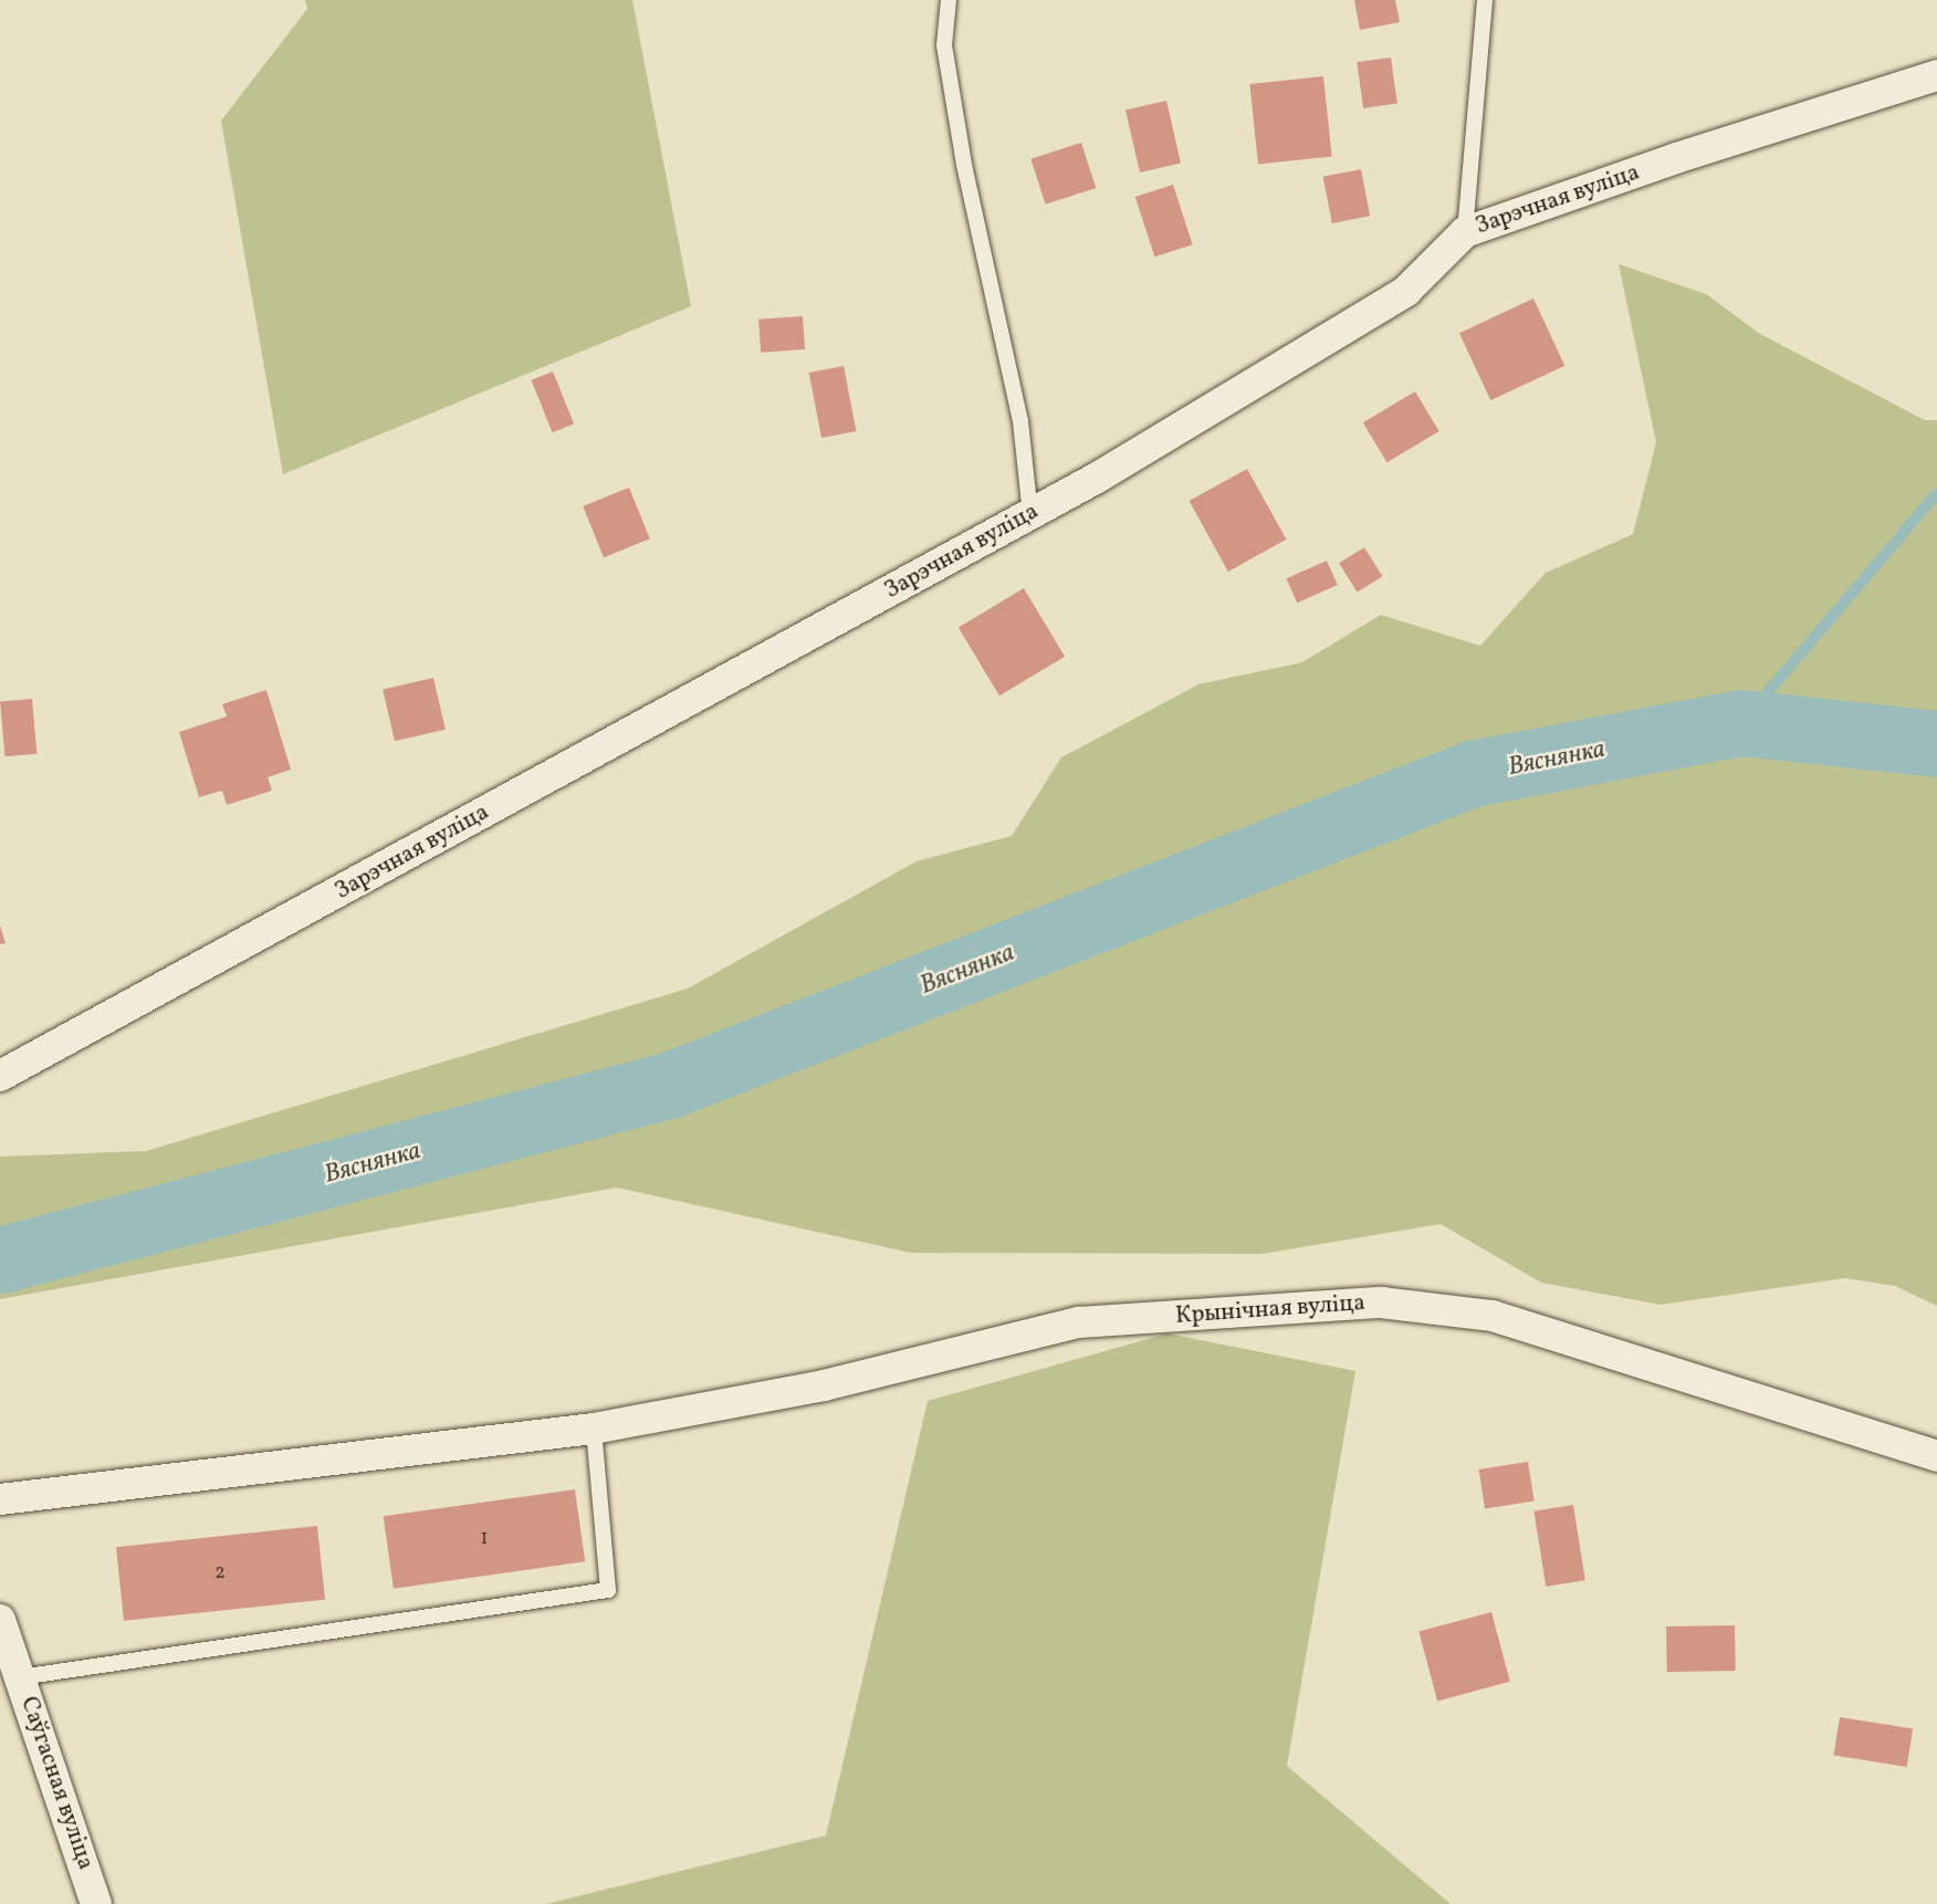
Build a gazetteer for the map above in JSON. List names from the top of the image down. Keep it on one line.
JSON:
{"streets":{"street":["Зарэчная вуліца","Крынічная вуліца","Саўгасная вуліца"]},"water":["Вяснянка"],"house_numbers":["1","2"]}
